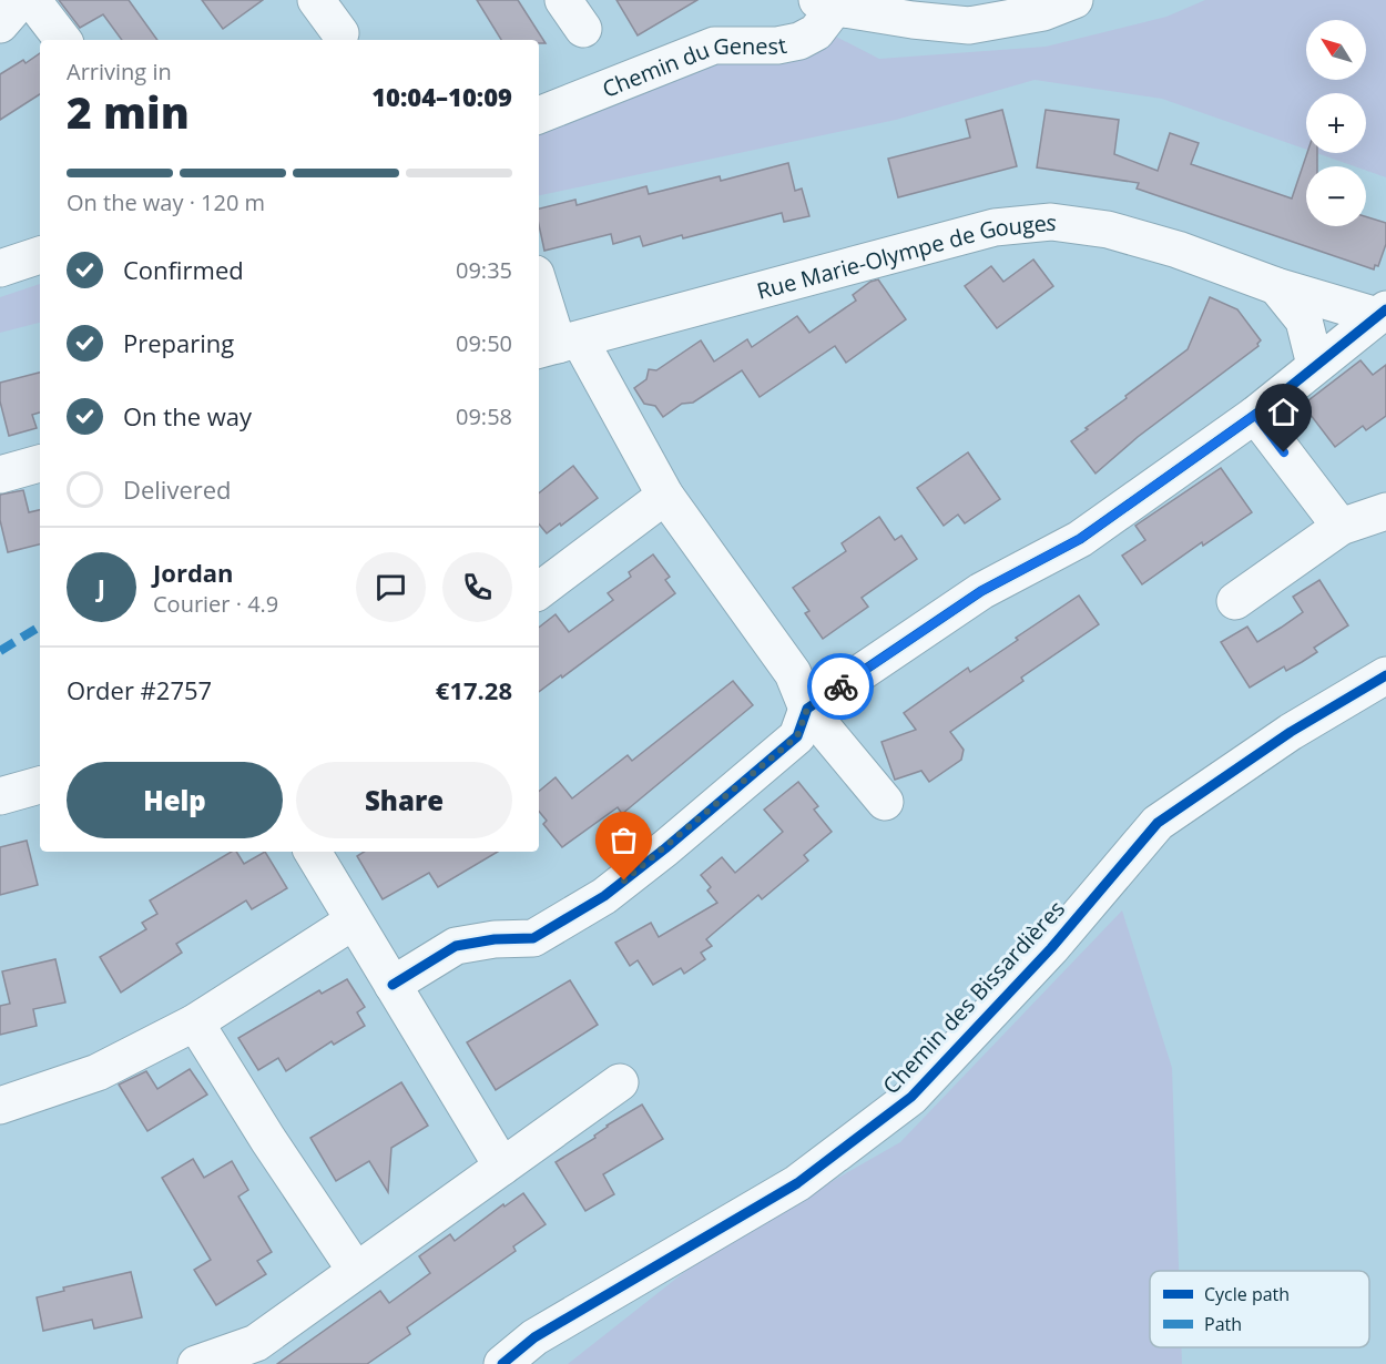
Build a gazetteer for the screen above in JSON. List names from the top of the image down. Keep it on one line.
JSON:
{"streets":{"street":["Chemin du Genest","Rue Marie-Olympe de Gouges","Chemin des Bissardières"]},"legend":["Cycle path","Path"],"north":"top left","page":{"map_buttons":["+","−"],"heading":["2 min","Arriving in","10:04–10:09"],"panel":["Jordan","Courier · 4.9","Order #2757","€17.28"],"bar":"On the way · 120 m","list":[["Confirmed","09:35"],["Preparing","09:50"],["On the way","09:58"],"Delivered"],"round":"J","buttons":["Help","Share"]}}
